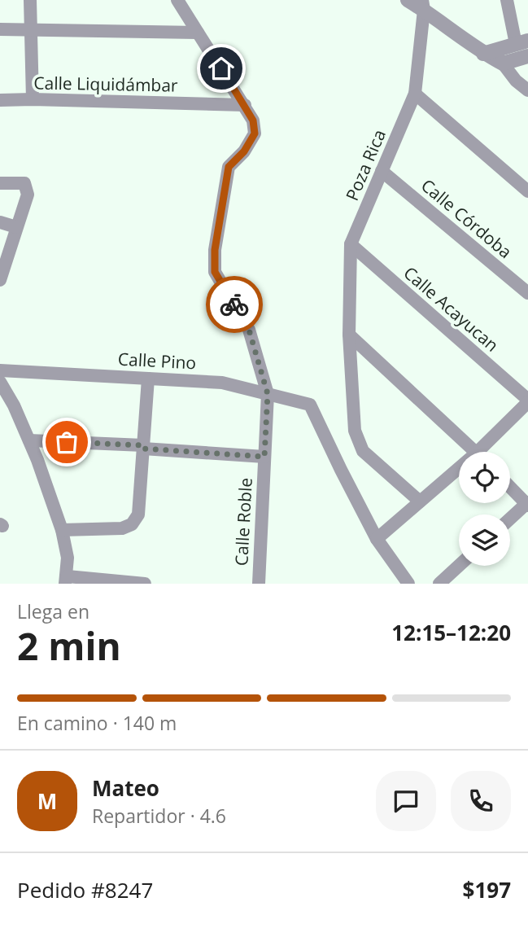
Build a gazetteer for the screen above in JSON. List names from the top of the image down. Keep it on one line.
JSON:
{"streets":{"street":["Calle Liquidámbar","Poza Rica","Calle Córdoba","Calle Acayucan","Calle Pino","Calle Roble"]},"crossings":[["Calle Liquidámbar","Calle Roble"],["Poza Rica","Calle Córdoba"],["Poza Rica","Calle Acayucan"],["Calle Pino","Calle Roble"]],"page":{"heading":["2 min","Llega en","12:15–12:20"],"panel":["Mateo","Repartidor · 4.6","Pedido #8247","$197"],"bar":"En camino · 140 m","round":"M"}}
